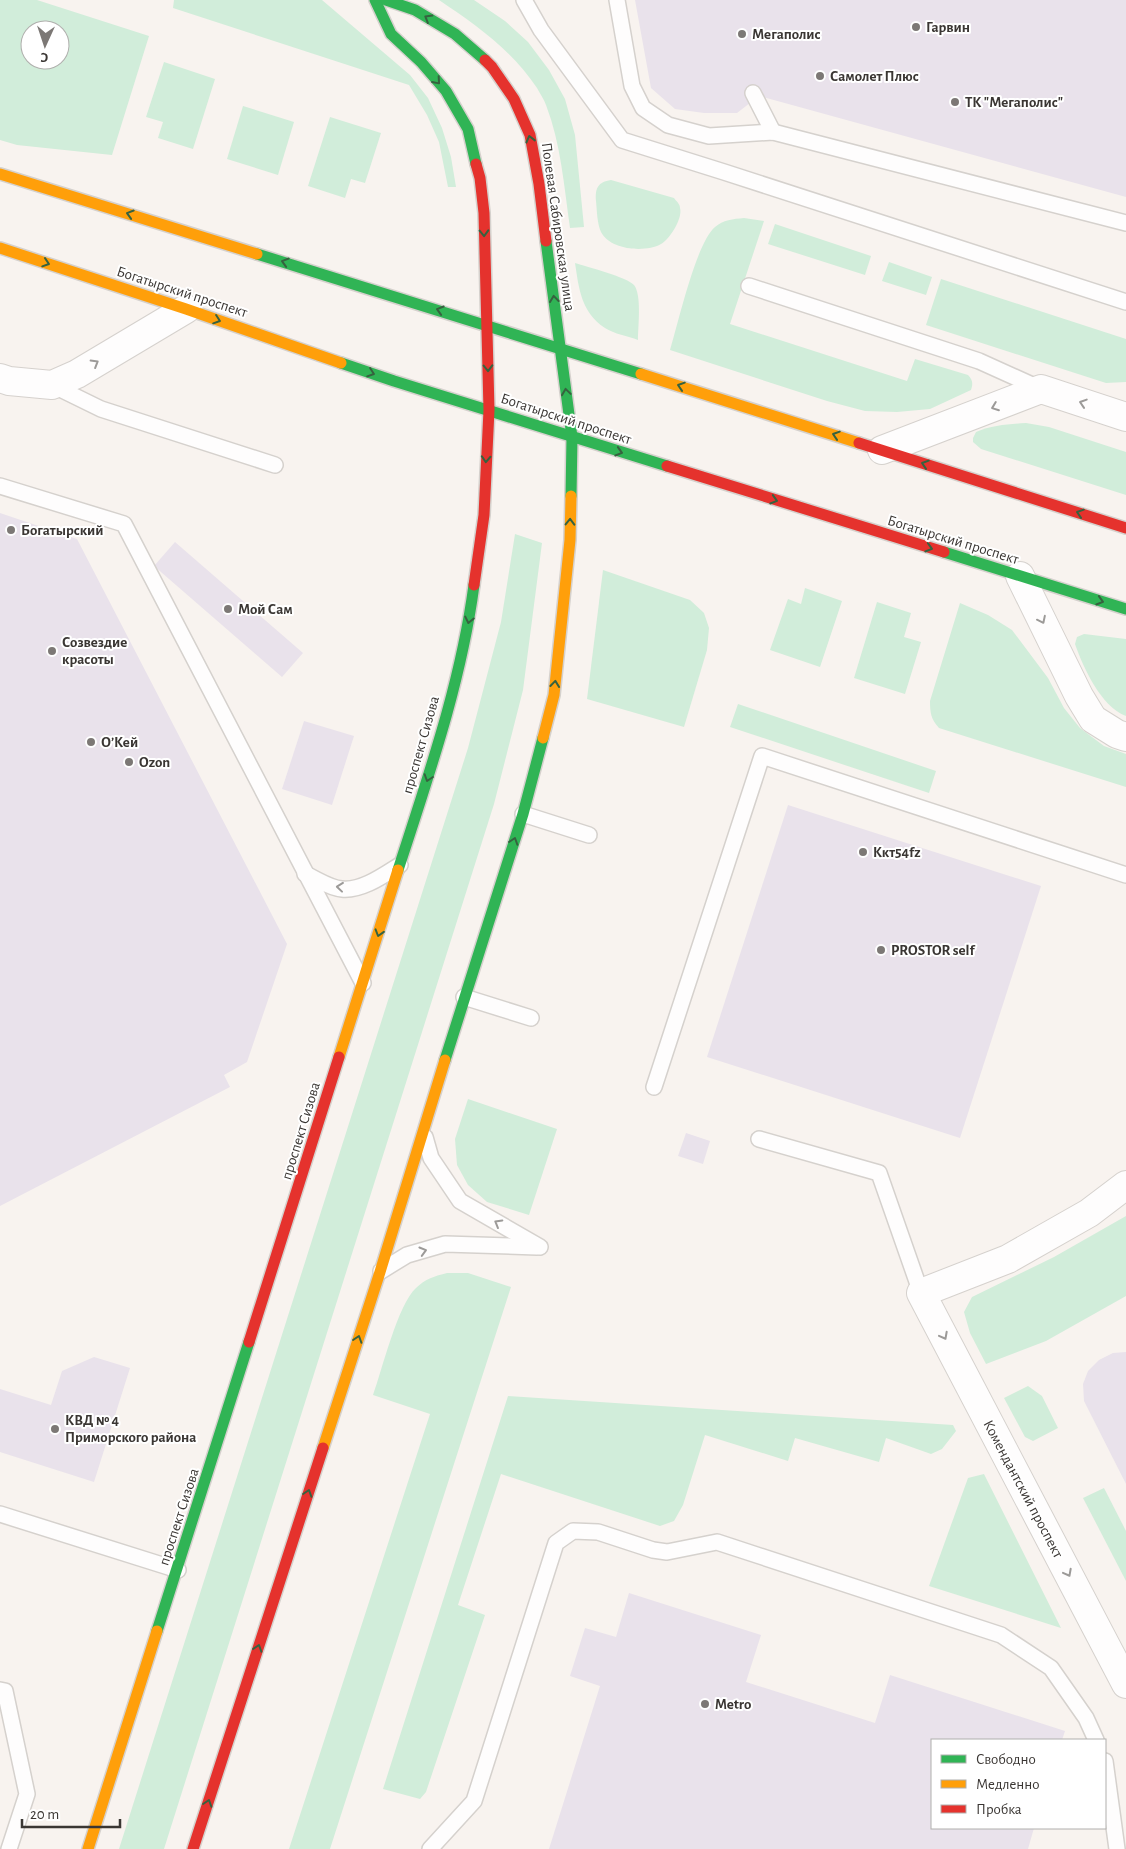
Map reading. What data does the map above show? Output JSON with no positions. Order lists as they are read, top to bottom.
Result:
{
  "streets": {
    "street": [
      "Полевая Сабировская улица",
      "Богатырский проспект",
      "проспект Сизова",
      "Комендантский проспект"
    ]
  },
  "crossings": [
    ["Полевая Сабировская улица", "Богатырский проспект"],
    ["Богатырский проспект", "проспект Сизова"]
  ],
  "one_way": ["Комендантский проспект"],
  "places": [
    "Гарвин",
    "Мегаполис",
    "Самолет Плюс",
    "ТК \"Мегаполис\"",
    "Богатырский",
    "Мой Сам",
    "Созвездие красоты",
    "О’Кей",
    "Ozon",
    "Kкт54fz",
    "PROSTOR self",
    "КВД № 4 Приморского района",
    "Metro"
  ],
  "legend": ["Свободно", "Медленно", "Пробка"],
  "scale_bar": "20 m",
  "north": "bottom"
}
